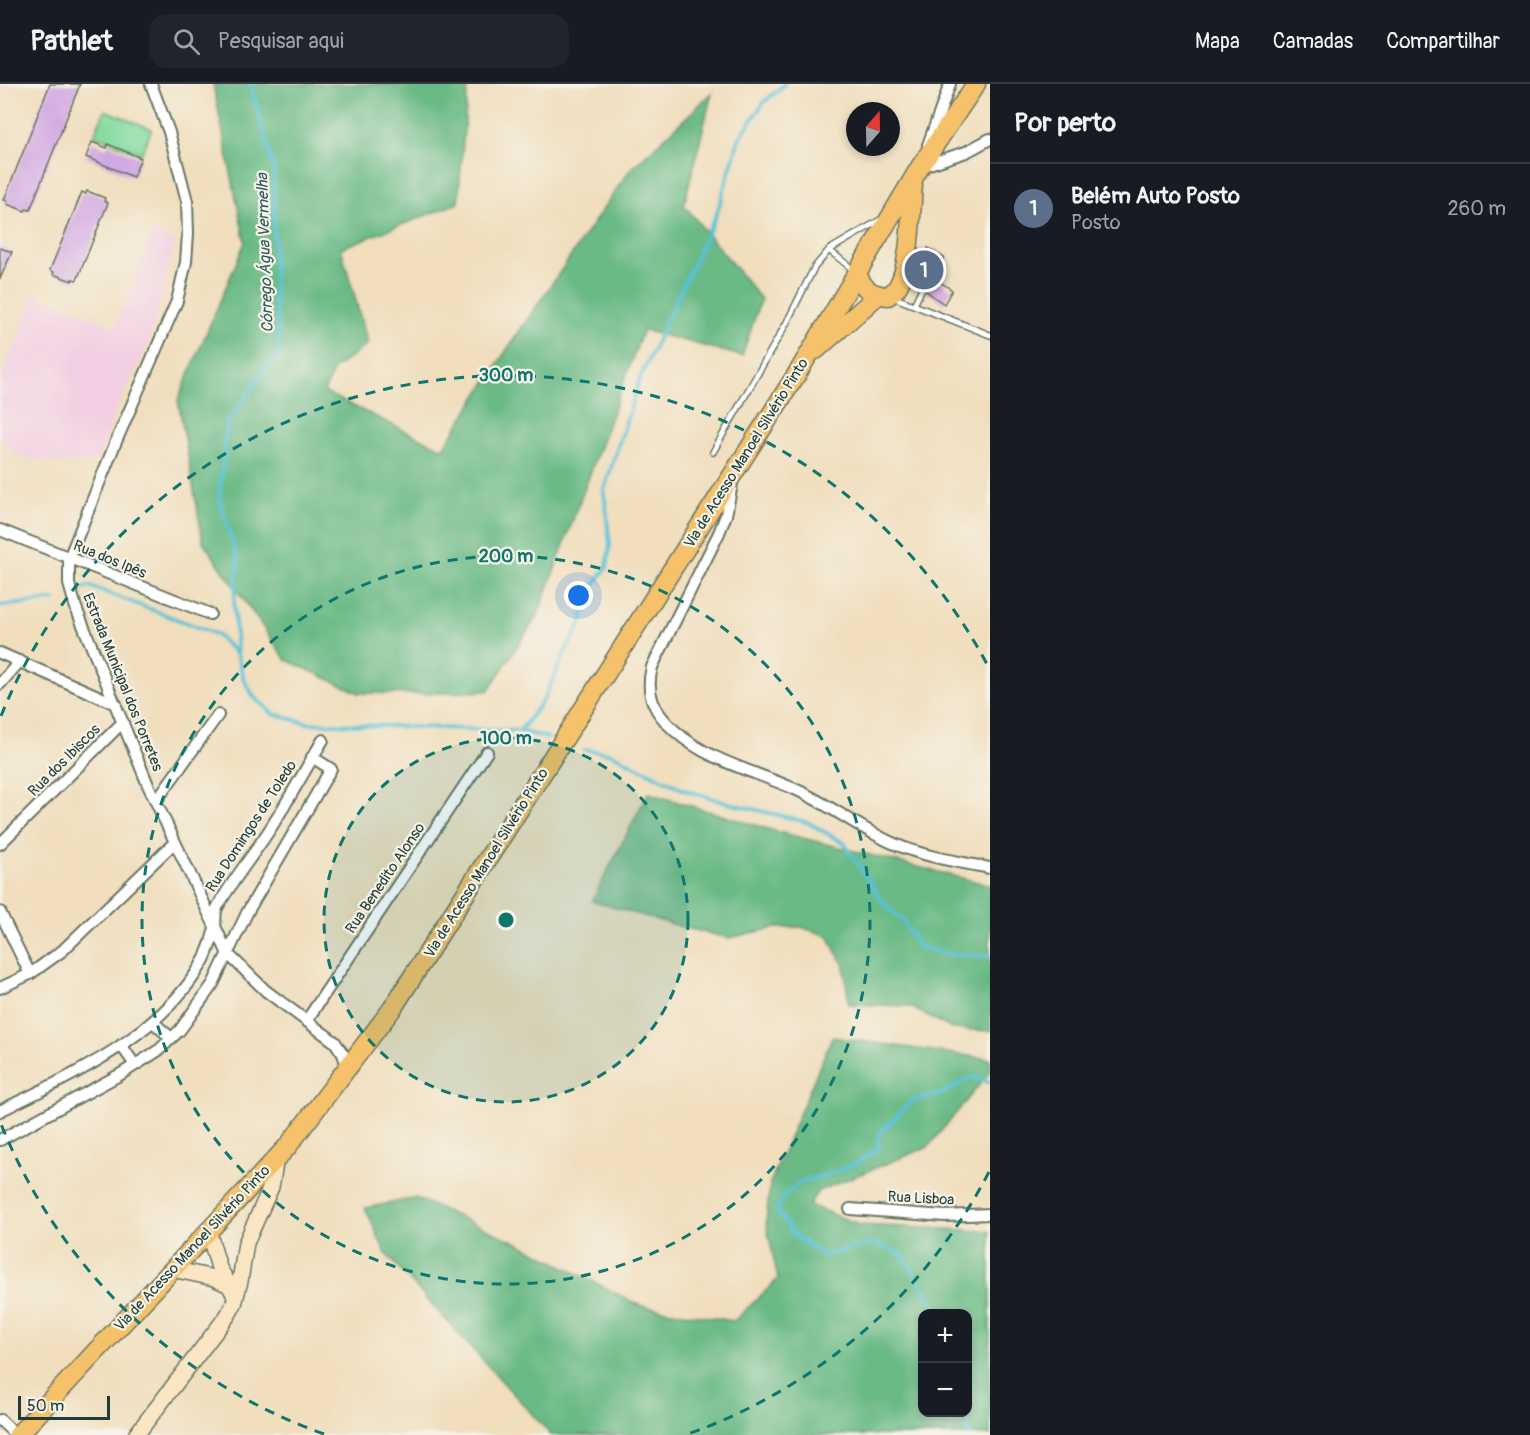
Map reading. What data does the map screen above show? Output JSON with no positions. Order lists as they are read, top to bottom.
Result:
{
  "streets": {
    "main road": ["Via de Acesso Manoel Silvério Pinto"],
    "street": [
      "Rua dos Ipês",
      "Estrada Municipal dos Porretes",
      "Rua dos Ibiscos",
      "Rua Domingos de Toledo",
      "Rua Benedito Alonso",
      "Rua Lisboa"
    ]
  },
  "crossings": [
    ["Via de Acesso Manoel Silvério Pinto", "Estrada Municipal dos Porretes"],
    ["Rua dos Ipês", "Estrada Municipal dos Porretes"],
    ["Estrada Municipal dos Porretes", "Rua dos Ibiscos"],
    ["Estrada Municipal dos Porretes", "Rua Domingos de Toledo"],
    ["Estrada Municipal dos Porretes", "Rua Benedito Alonso"]
  ],
  "water": ["Córrego Água Vermelha"],
  "scale_bar": "50 m",
  "north": "top",
  "page": {
    "header": "Pathlet",
    "search": "Pesquisar aqui",
    "nav": ["Mapa", "Camadas", "Compartilhar"],
    "heading": "Por perto",
    "list": [
      {
        "mark": "1",
        "name": "Belém Auto Posto",
        "note": "Posto",
        "value": "260 m"
      }
    ],
    "pins": "1",
    "map_buttons": ["+", "−"],
    "scale": "50 m"
  },
  "rings": ["300 m", "200 m", "100 m"]
}
